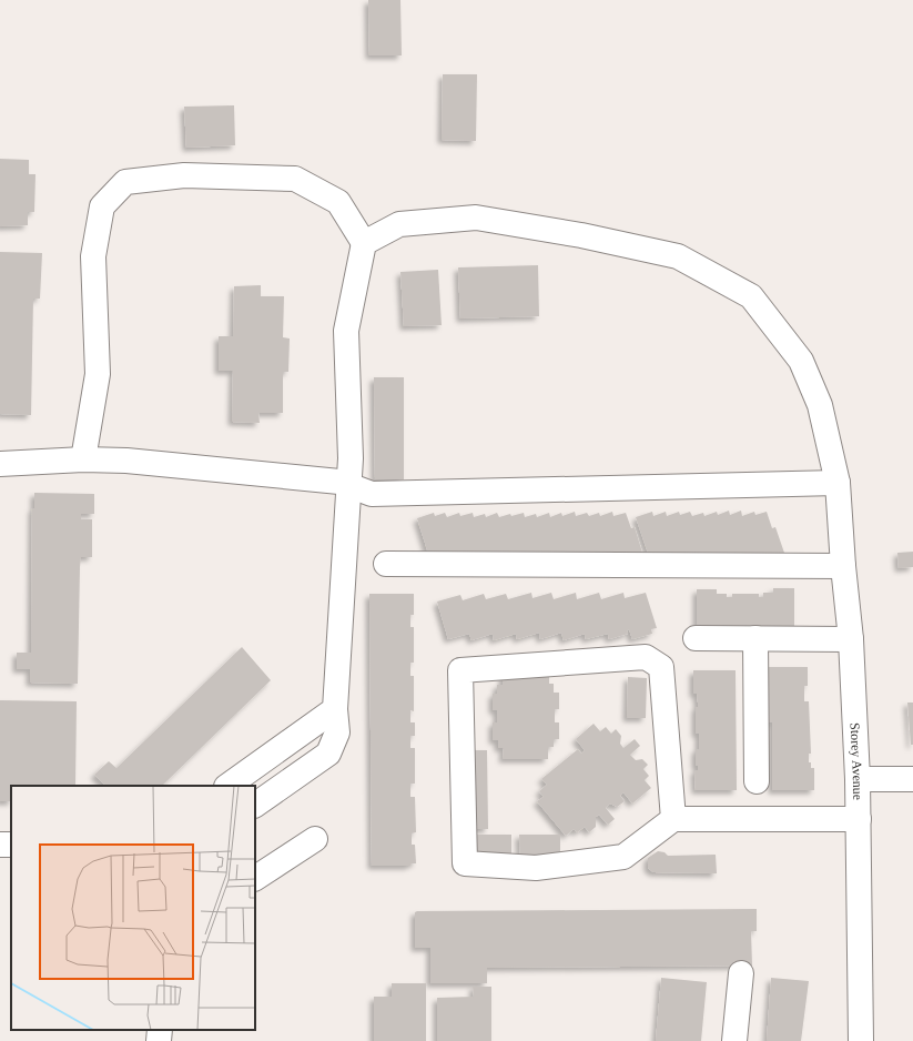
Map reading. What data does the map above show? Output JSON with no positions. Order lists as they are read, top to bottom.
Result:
{
  "streets": {
    "street": ["Storey Avenue"]
  }
}
